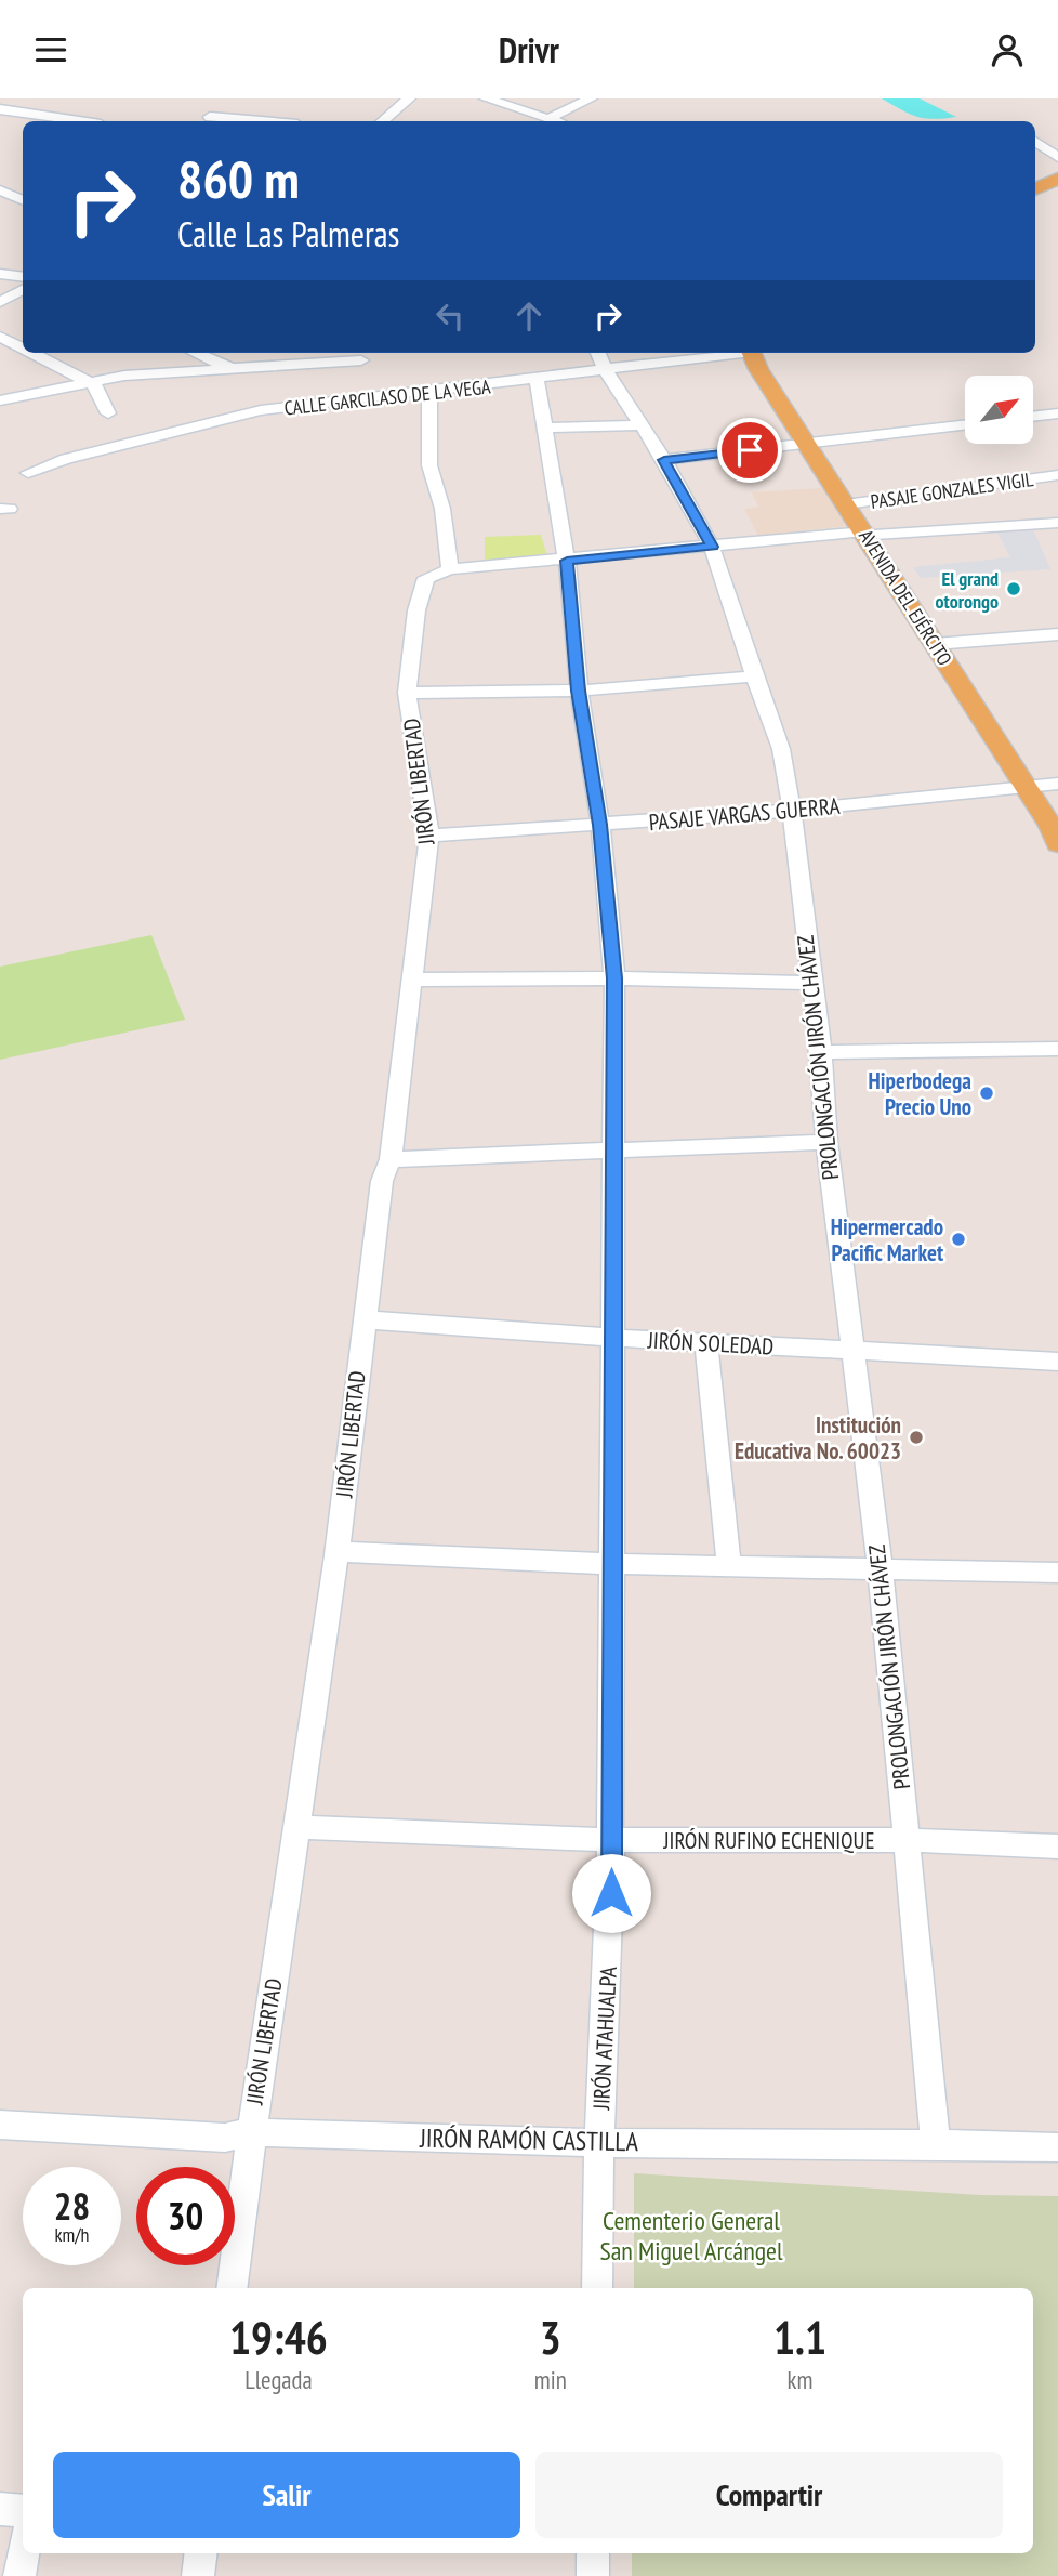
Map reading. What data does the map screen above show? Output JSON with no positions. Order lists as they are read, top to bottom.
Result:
{
  "streets": {
    "main road": ["AVENIDA DEL EJÉRCITO"],
    "street": [
      "CALLE GARCILASO DE LA VEGA",
      "PASAJE GONZALES VIGIL",
      "JIRÓN LIBERTAD",
      "PASAJE VARGAS GUERRA",
      "PROLONGACIÓN JIRÓN CHÁVEZ",
      "JIRÓN SOLEDAD",
      "JIRÓN RUFINO ECHENIQUE",
      "JIRÓN ATAHUALPA",
      "JIRÓN RAMÓN CASTILLA"
    ]
  },
  "crossings": [
    ["CALLE GARCILASO DE LA VEGA", "PROLONGACIÓN JIRÓN CHÁVEZ"],
    ["CALLE GARCILASO DE LA VEGA", "JIRÓN ATAHUALPA"],
    ["PASAJE GONZALES VIGIL", "AVENIDA DEL EJÉRCITO"],
    ["AVENIDA DEL EJÉRCITO", "PASAJE VARGAS GUERRA"],
    ["JIRÓN LIBERTAD", "PASAJE VARGAS GUERRA"],
    ["JIRÓN LIBERTAD", "JIRÓN SOLEDAD"],
    ["JIRÓN LIBERTAD", "JIRÓN RUFINO ECHENIQUE"],
    ["JIRÓN LIBERTAD", "JIRÓN RAMÓN CASTILLA"],
    ["PASAJE VARGAS GUERRA", "PROLONGACIÓN JIRÓN CHÁVEZ"],
    ["PASAJE VARGAS GUERRA", "JIRÓN ATAHUALPA"],
    ["PROLONGACIÓN JIRÓN CHÁVEZ", "JIRÓN SOLEDAD"],
    ["PROLONGACIÓN JIRÓN CHÁVEZ", "JIRÓN RUFINO ECHENIQUE"],
    ["PROLONGACIÓN JIRÓN CHÁVEZ", "JIRÓN RAMÓN CASTILLA"],
    ["JIRÓN SOLEDAD", "JIRÓN ATAHUALPA"],
    ["JIRÓN RUFINO ECHENIQUE", "JIRÓN ATAHUALPA"],
    ["JIRÓN ATAHUALPA", "JIRÓN RAMÓN CASTILLA"]
  ],
  "parks": ["Cementerio General San Miguel Arcángel"],
  "places": [
    "El grand otorongo",
    "Hiperbodega Precio Uno",
    "Hipermercado Pacific Market",
    "Institución Educativa No. 60023"
  ],
  "north": "top right",
  "page": {
    "header": "Drivr",
    "turn": ["860 m", "Calle Las Palmeras"],
    "speed": "28 km/h",
    "limit": "30",
    "eta": [
      "19:46",
      "Llegada",
      "3",
      "min",
      "1.1",
      "km"
    ],
    "buttons": ["Salir", "Compartir"]
  }
}
